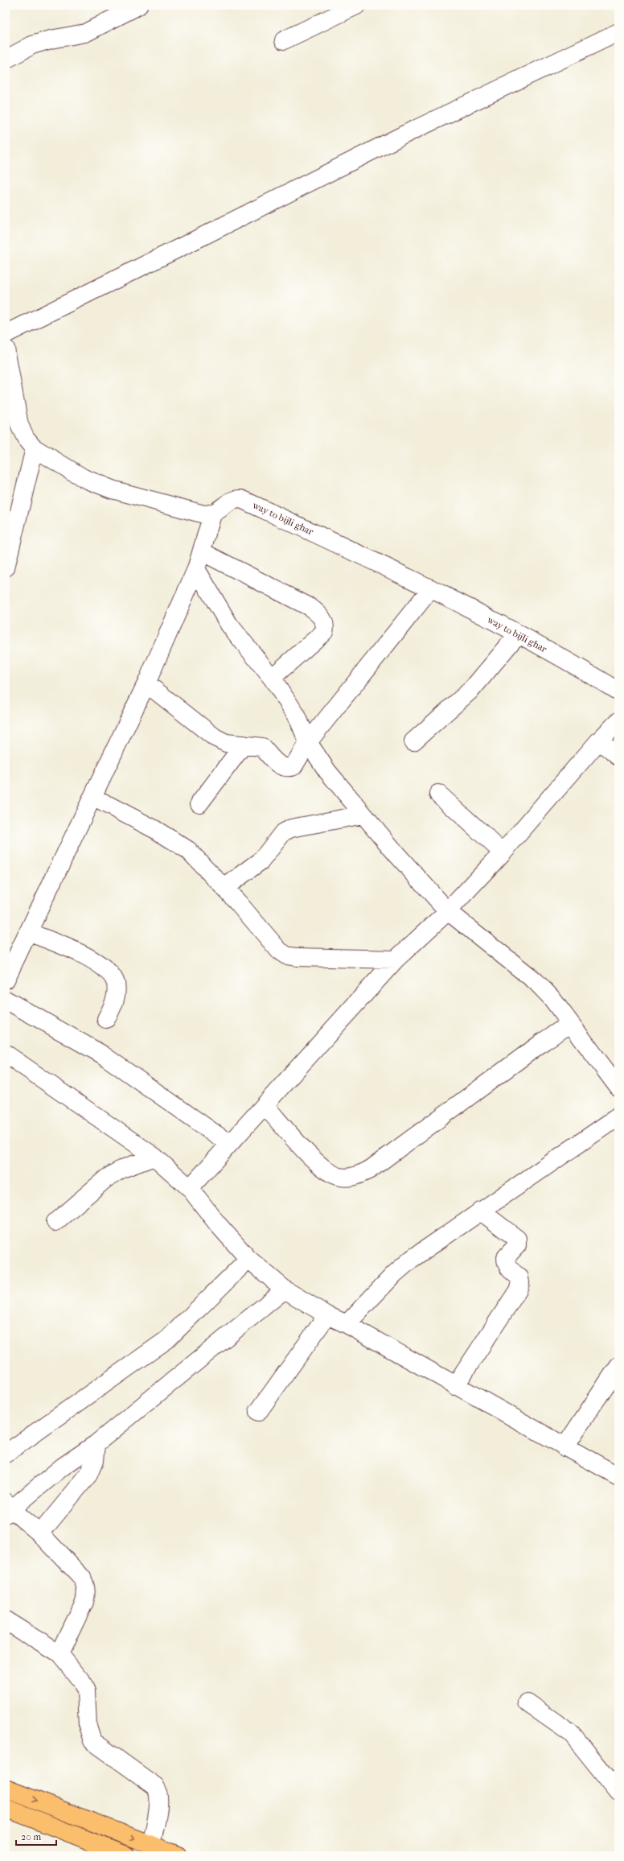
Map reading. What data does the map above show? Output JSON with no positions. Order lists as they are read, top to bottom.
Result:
{
  "streets": {
    "street": ["way to bijli ghar"]
  },
  "scale_bar": "20 m"
}
